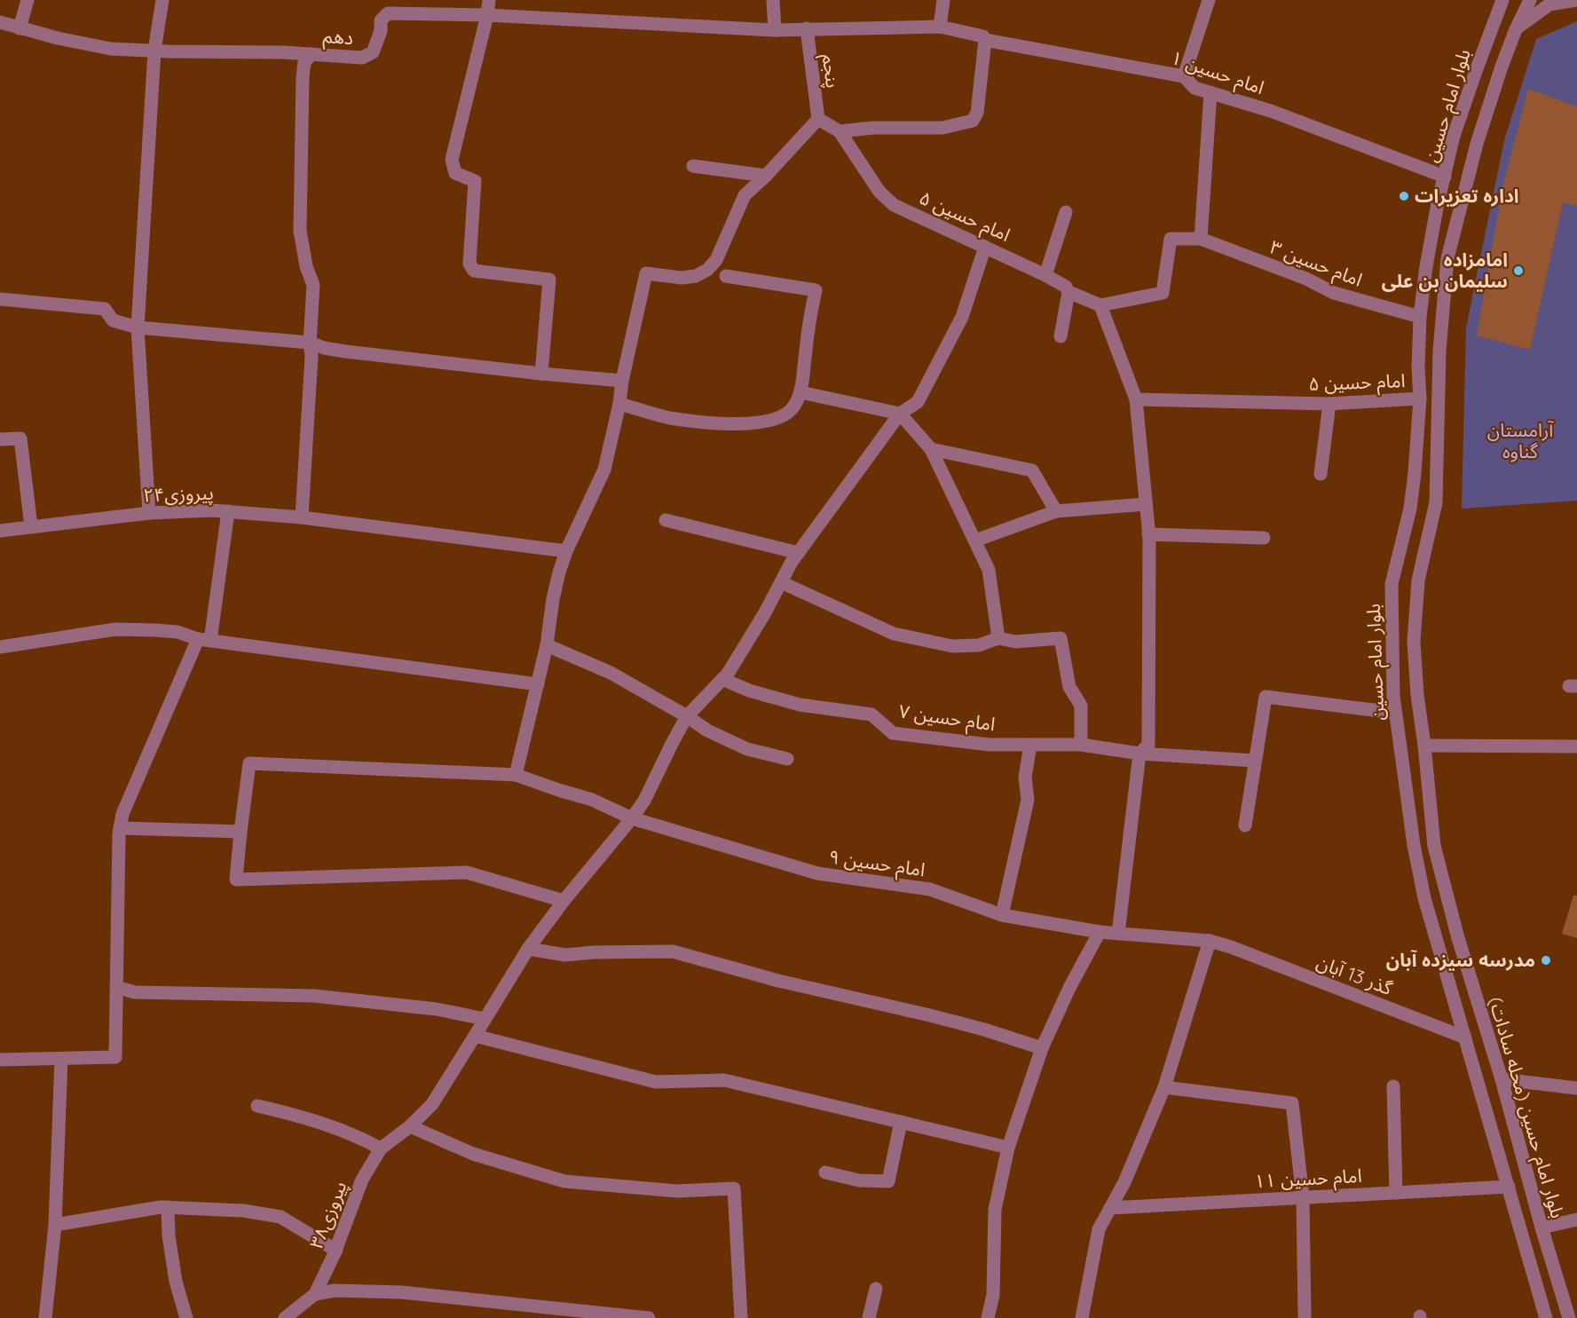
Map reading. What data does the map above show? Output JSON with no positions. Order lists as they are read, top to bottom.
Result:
{
  "streets": {
    "street": [
      "دهم",
      "پنجم",
      "امام حسین ۱",
      "بلوار امام حسین",
      "امام حسین ۵",
      "امام حسین ۳",
      "پیروزی۲۴",
      "امام حسین ۷",
      "امام حسین ۹",
      "گذر 13 آبان",
      "بلوار امام حسین (محله سادات)",
      "امام حسین ۱۱",
      "پیروزی۳۸"
    ]
  },
  "crossings": [
    ["دهم", "پنجم"],
    ["دهم", "امام حسین ۱"],
    ["پنجم", "امام حسین ۱"],
    ["امام حسین ۱", "بلوار امام حسین"],
    ["بلوار امام حسین", "امام حسین ۵"],
    ["بلوار امام حسین", "امام حسین ۳"],
    ["بلوار امام حسین", "گذر 13 آبان"],
    ["بلوار امام حسین", "امام حسین ۱۱"],
    ["امام حسین ۵", "پیروزی۳۸"],
    ["امام حسین ۷", "پیروزی۳۸"],
    ["امام حسین ۹", "گذر 13 آبان"],
    ["امام حسین ۹", "پیروزی۳۸"]
  ],
  "parks": ["آرامستان گناوه"],
  "places": ["اداره تعزیرات", "امامزاده سلیمان بن علی", "مدرسه سیزده آبان"]
}
